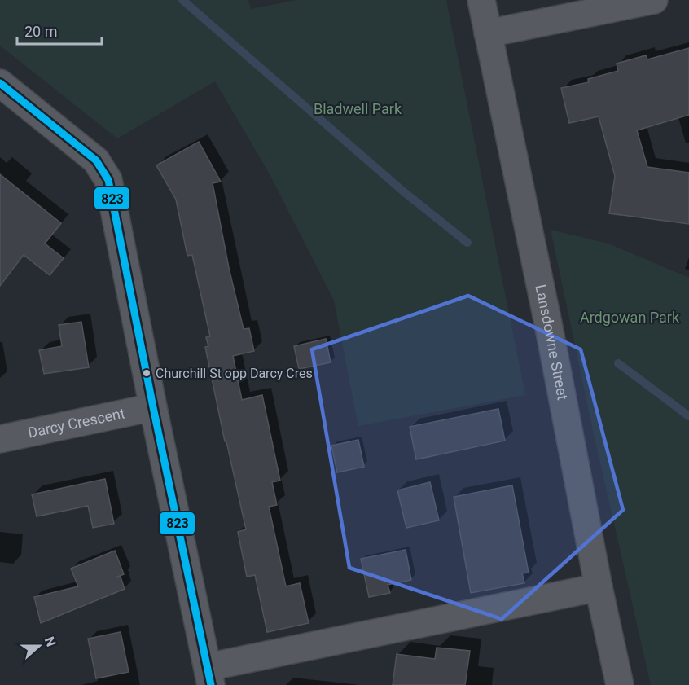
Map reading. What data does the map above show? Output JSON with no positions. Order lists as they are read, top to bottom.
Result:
{
  "streets": {
    "street": ["Lansdowne Street", "Darcy Crescent"]
  },
  "parks": ["Bladwell Park", "Ardgowan Park"],
  "places": ["Churchill St opp Darcy Cres"],
  "lines": ["transit line 823"],
  "scale_bar": "20 m",
  "north": "right"
}
